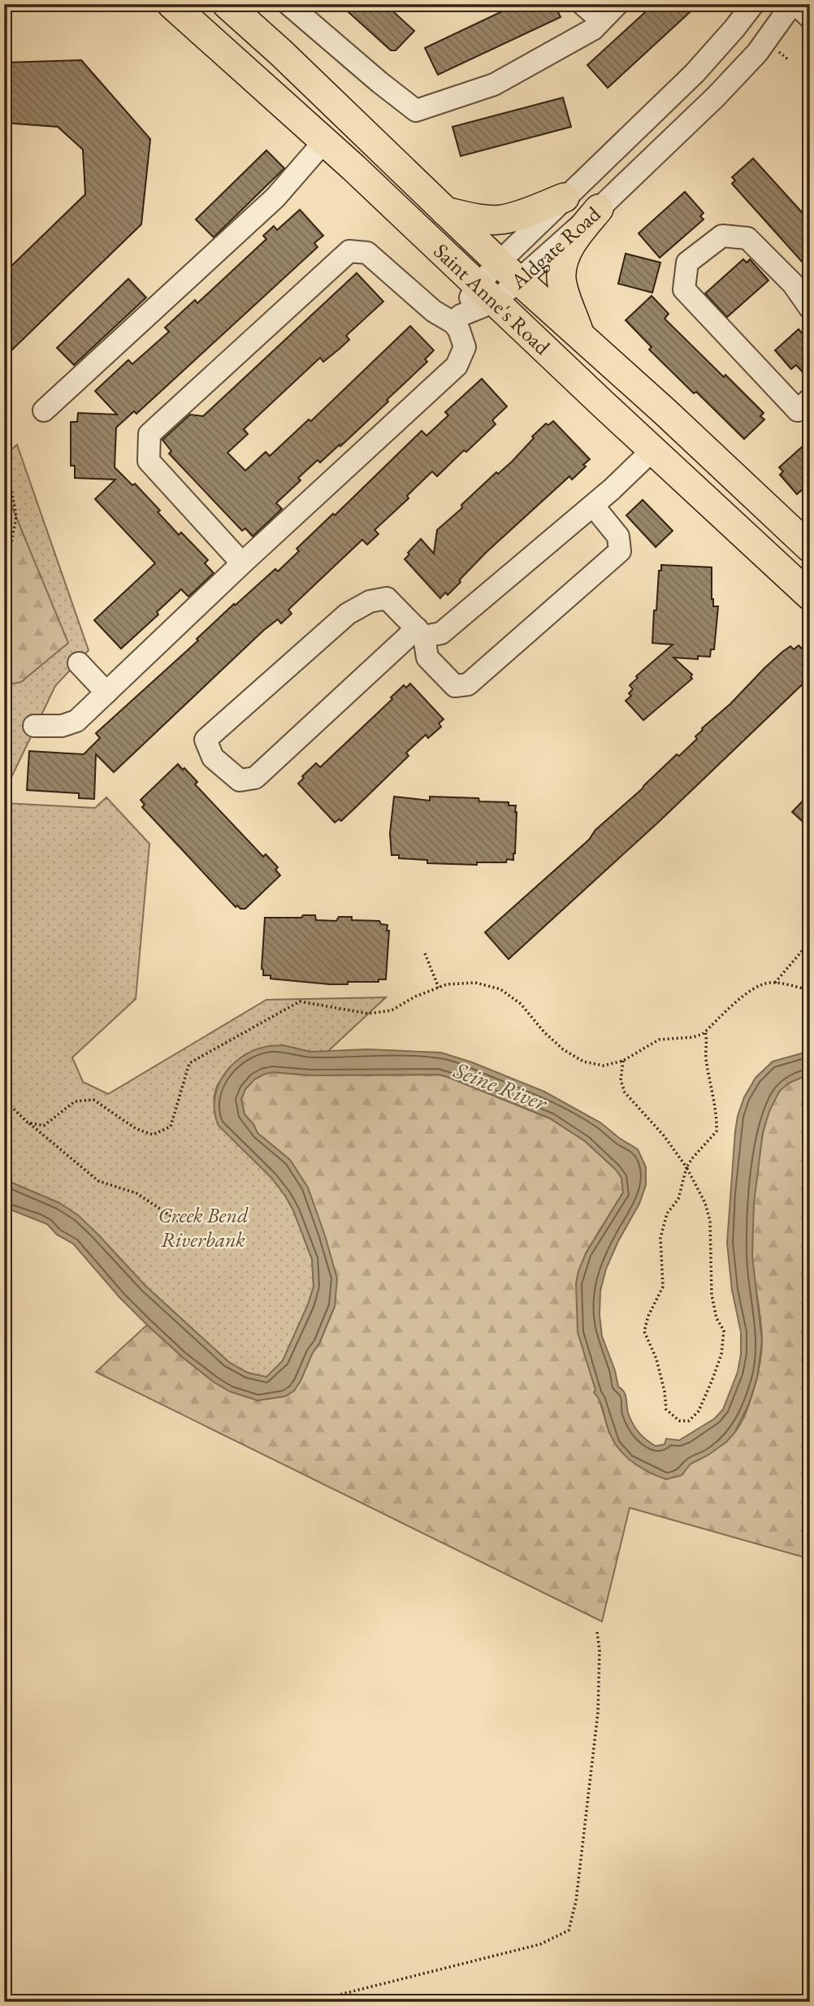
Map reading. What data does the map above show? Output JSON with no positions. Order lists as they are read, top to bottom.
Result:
{
  "streets": {
    "main road": ["Saint Anne's Road"],
    "street": ["Aldgate Road"]
  },
  "crossings": [
    ["Aldgate Road", "Saint Anne's Road"]
  ],
  "water": ["Seine River"],
  "parks": ["Creek Bend Riverbank"]
}
